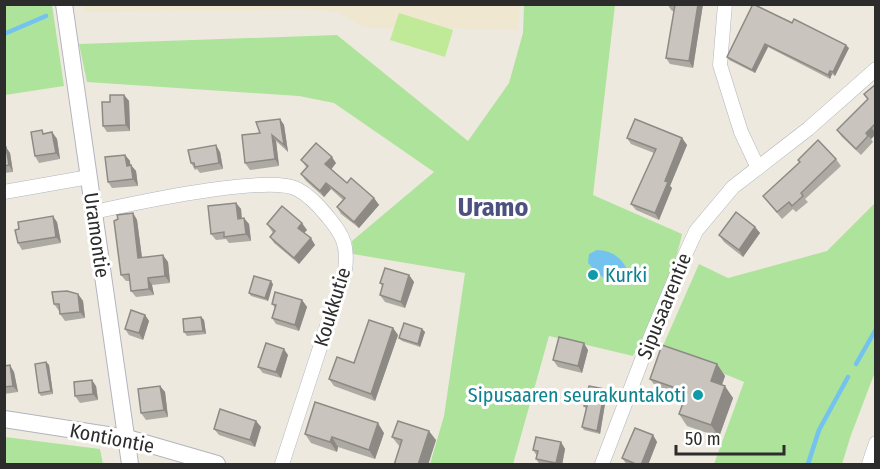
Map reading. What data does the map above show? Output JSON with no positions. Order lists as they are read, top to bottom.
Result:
{
  "streets": {
    "street": [
      "Uramontie",
      "Sipusaarentie",
      "Koukkutie",
      "Kontiontie"
    ]
  },
  "crossings": [
    ["Uramontie", "Koukkutie"],
    ["Uramontie", "Kontiontie"]
  ],
  "districts": ["Uramo"],
  "places": ["Kurki", "Sipusaaren seurakuntakoti"],
  "scale_bar": "50 m"
}
